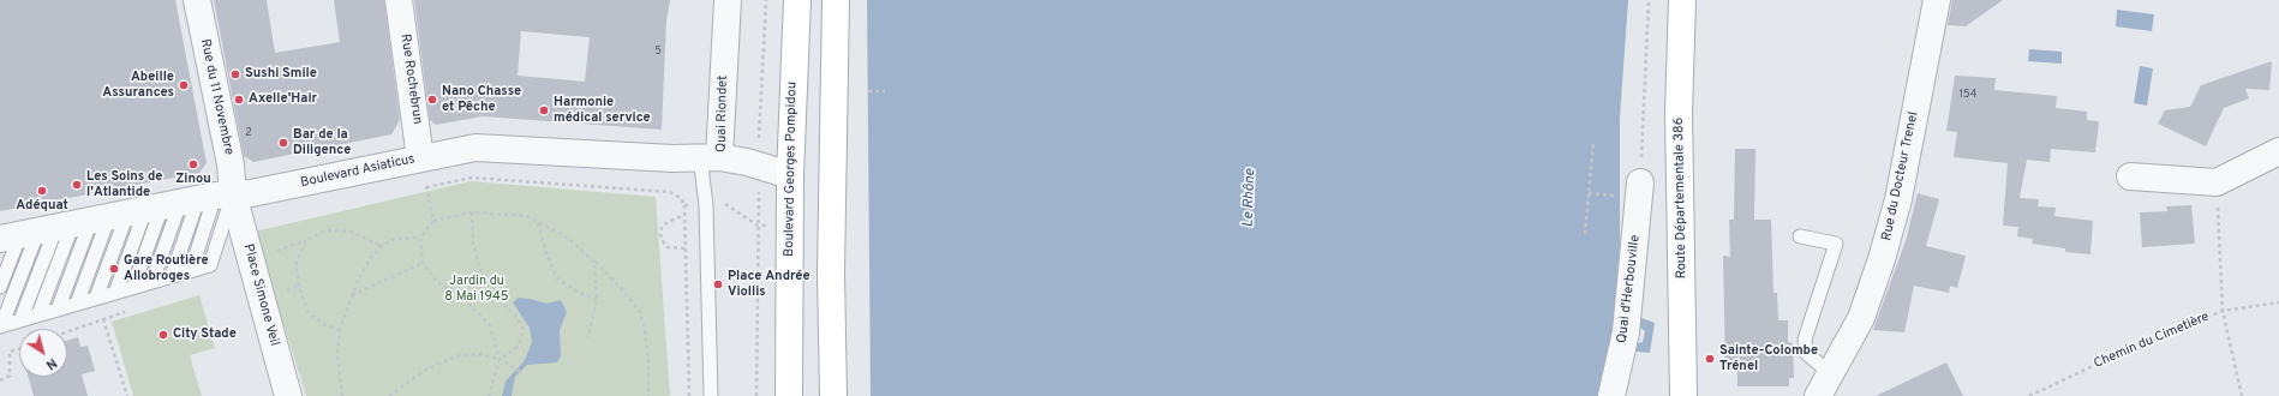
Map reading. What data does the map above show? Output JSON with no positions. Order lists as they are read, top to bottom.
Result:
{
  "streets": {
    "main road": ["Boulevard Georges Pompidou", "Route Départementale 386"],
    "street": [
      "Rue Rochebrun",
      "Rue du 11 Novembre",
      "Quai Riondet",
      "Boulevard Asiaticus",
      "Rue du Docteur Trenel",
      "Quai d'Herbouville",
      "Place Simone Veil"
    ],
    "path": ["Chemin du Cimetière"]
  },
  "crossings": [
    ["Rue Rochebrun", "Boulevard Asiaticus"],
    ["Rue du 11 Novembre", "Boulevard Asiaticus"],
    ["Rue du 11 Novembre", "Place Simone Veil"],
    ["Quai Riondet", "Boulevard Georges Pompidou"],
    ["Quai Riondet", "Boulevard Asiaticus"],
    ["Boulevard Asiaticus", "Place Simone Veil"]
  ],
  "water": ["Le Rhône"],
  "parks": ["Jardin du 8 Mai 1945"],
  "places": [
    "Sushi Smile",
    "Abeille Assurances",
    "Axelle'Hair",
    "Nano Chasse et Pêche",
    "Harmonie médical service",
    "Bar de la Diligence",
    "Zinou",
    "Les Soins de l'Atlantide",
    "Adéquat",
    "Gare Routière Allobroges",
    "Place Andrée Viollis",
    "City Stade",
    "Sainte-Colombe Trénel"
  ],
  "house_numbers": ["5", "154", "2"],
  "north": "bottom right"
}
